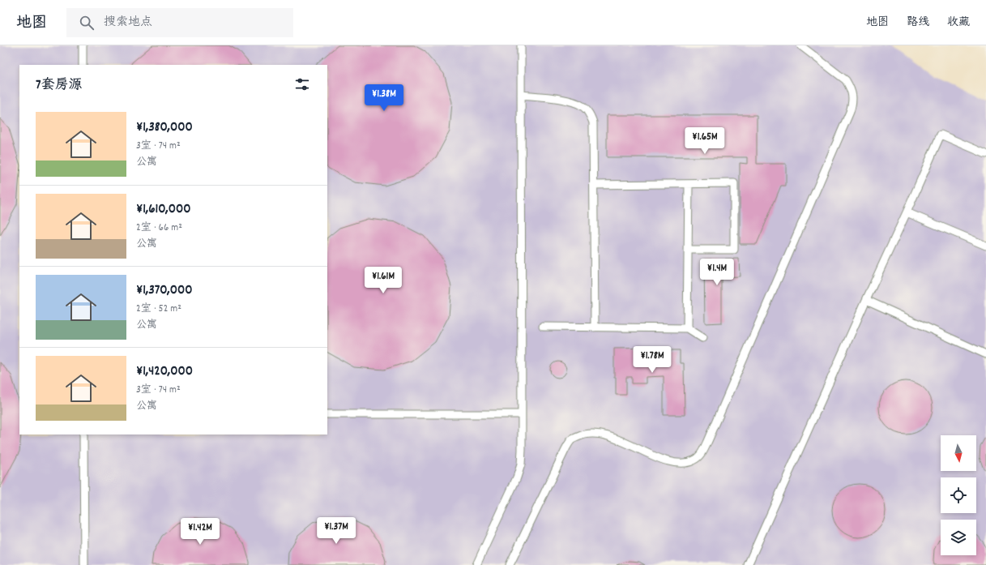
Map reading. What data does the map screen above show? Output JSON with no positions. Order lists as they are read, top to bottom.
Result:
{
  "north": "bottom",
  "page": {
    "header": "地图",
    "search": "搜索地点",
    "nav": ["地图", "路线", "收藏"],
    "heading": "7套房源",
    "price": [
      "¥1.38M",
      "¥1.65M",
      "¥1.4M",
      "¥1.61M",
      "¥1.78M",
      "¥1.37M",
      "¥1.42M"
    ],
    "list": [
      {
        "name": "¥1,380,000",
        "note": "3室 · 74 m² · 公寓"
      },
      {
        "name": "¥1,610,000",
        "note": "2室 · 66 m² · 公寓"
      },
      {
        "name": "¥1,370,000",
        "note": "2室 · 52 m² · 公寓"
      },
      {
        "name": "¥1,420,000",
        "note": "3室 · 74 m² · 公寓"
      }
    ]
  }
}
